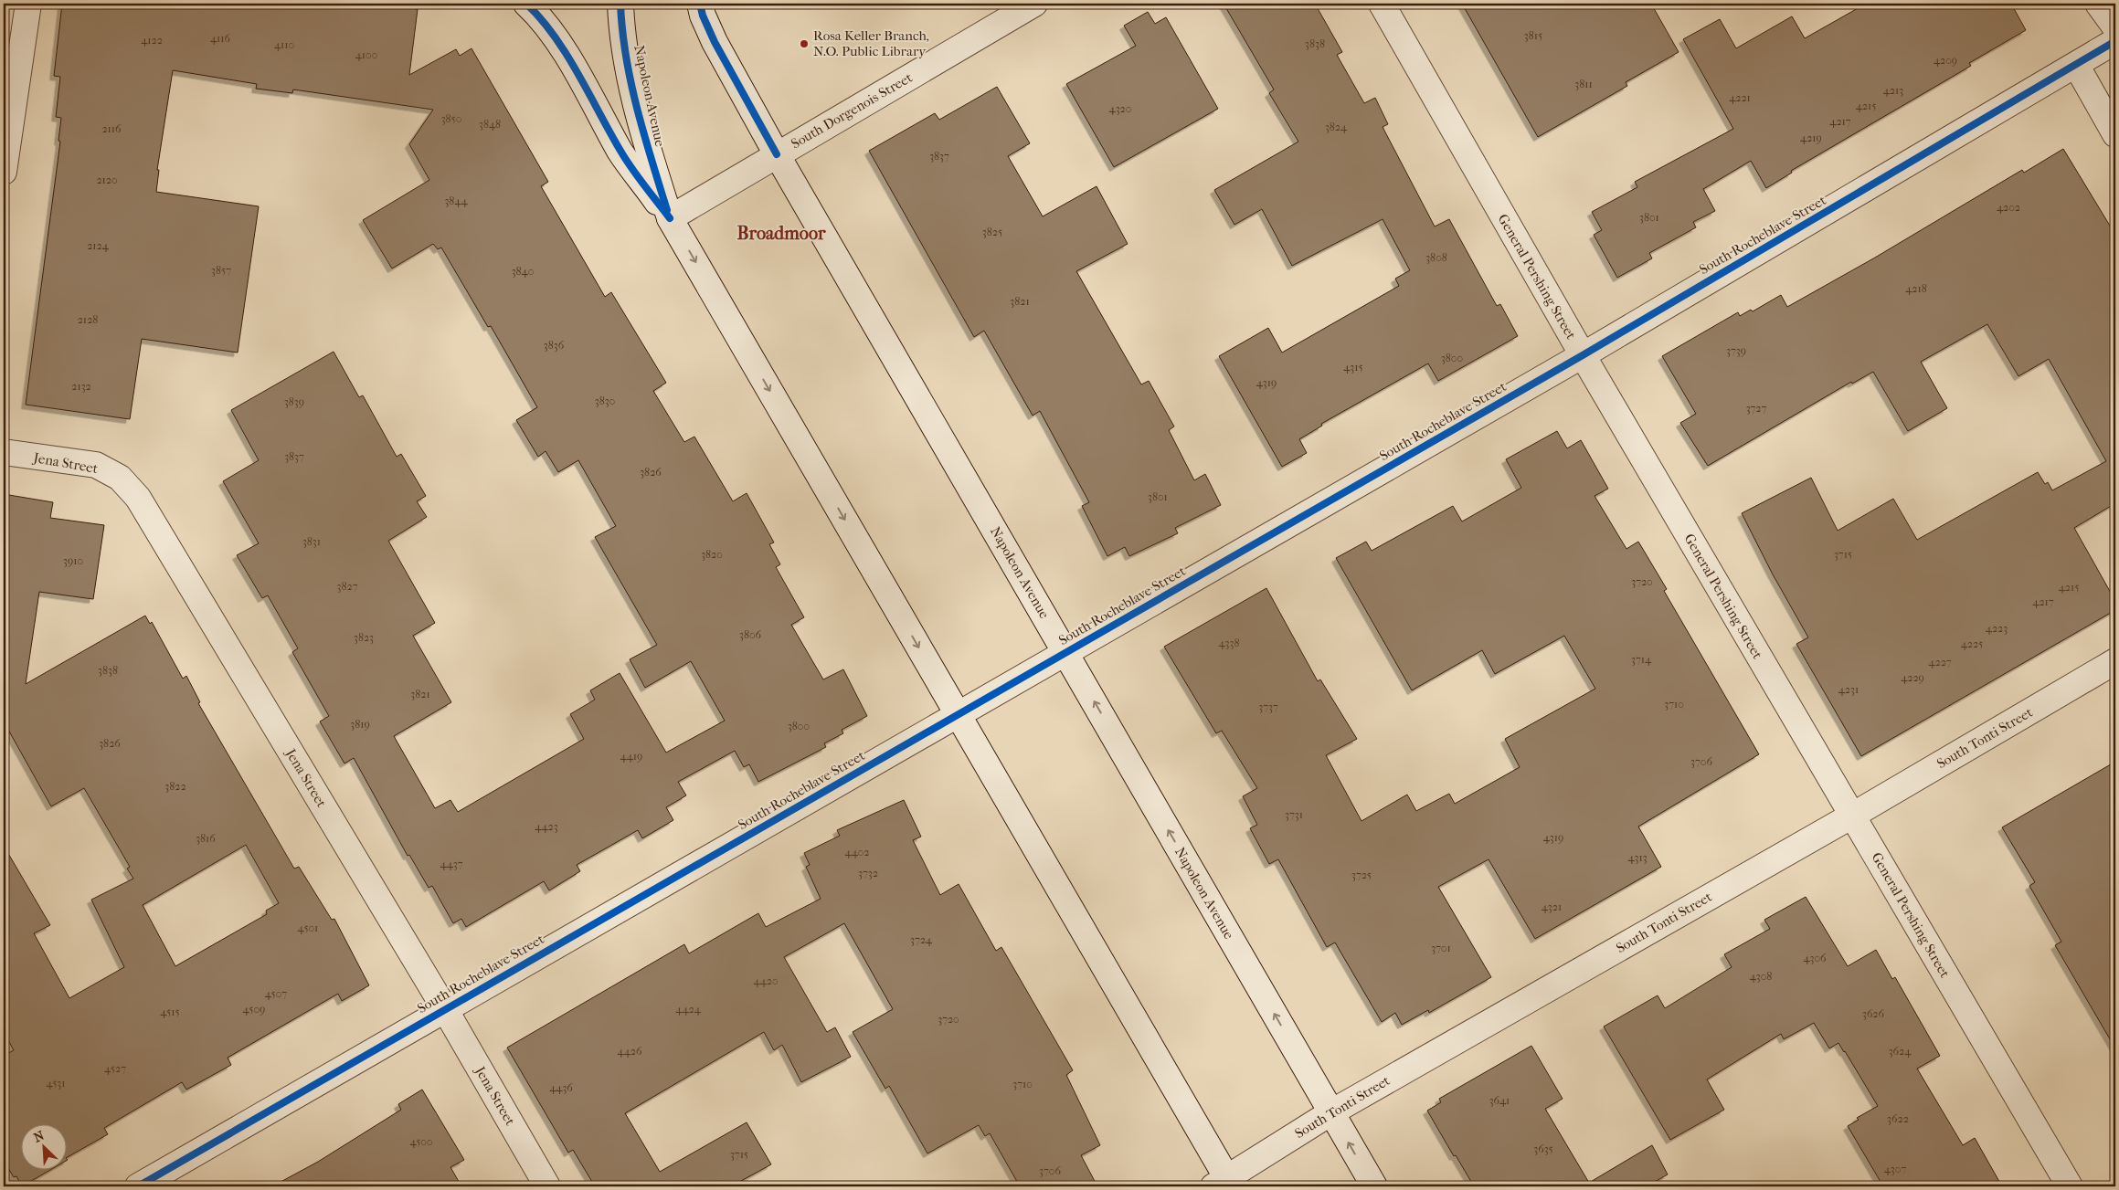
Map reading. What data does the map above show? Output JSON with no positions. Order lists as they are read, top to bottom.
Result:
{
  "streets": {
    "street": [
      "Napoleon Avenue",
      "South Dorgenois Street",
      "South Rocheblave Street",
      "General Pershing Street",
      "Jena Street",
      "South Tonti Street"
    ]
  },
  "crossings": [
    ["Napoleon Avenue", "South Dorgenois Street"],
    ["Napoleon Avenue", "South Rocheblave Street"],
    ["Napoleon Avenue", "South Tonti Street"],
    ["South Rocheblave Street", "General Pershing Street"],
    ["South Rocheblave Street", "Jena Street"],
    ["General Pershing Street", "South Tonti Street"]
  ],
  "districts": ["Broadmoor"],
  "places": ["Rosa Keller Branch, N.O. Public Library"],
  "house_numbers": [
    "3815",
    "4116",
    "4122",
    "3838",
    "4110",
    "4100",
    "4209",
    "3811",
    "4213",
    "4221",
    "4215",
    "4320",
    "3850",
    "4217",
    "3848",
    "3824",
    "2116",
    "4219",
    "3837",
    "2120",
    "3844",
    "4202",
    "3801",
    "3825",
    "2124",
    "3808",
    "3857",
    "3840",
    "4218",
    "3821",
    "2128",
    "3836",
    "3739",
    "3800",
    "4315",
    "4319",
    "2132",
    "3830",
    "3839",
    "3727",
    "3837",
    "3826",
    "3801",
    "3831",
    "3820",
    "3715",
    "3910",
    "3720",
    "3827",
    "4215",
    "4217",
    "4223",
    "3806",
    "3823",
    "4338",
    "4225",
    "3714",
    "4227",
    "3838",
    "4229",
    "4231",
    "3821",
    "3710",
    "3737",
    "3819",
    "3800",
    "3826",
    "4419",
    "3706",
    "3822",
    "3731",
    "4423",
    "4319",
    "3816",
    "4402",
    "4313",
    "4437",
    "3732",
    "3725",
    "4321",
    "4501",
    "3724",
    "3701",
    "4306",
    "4308",
    "4420",
    "4507",
    "4509",
    "4424",
    "4515",
    "3626",
    "3720",
    "4426",
    "3624",
    "4527",
    "4531",
    "3710",
    "4436",
    "3641",
    "3622",
    "4500",
    "3635",
    "3715",
    "4307",
    "3706"
  ],
  "north": "top left"
}
